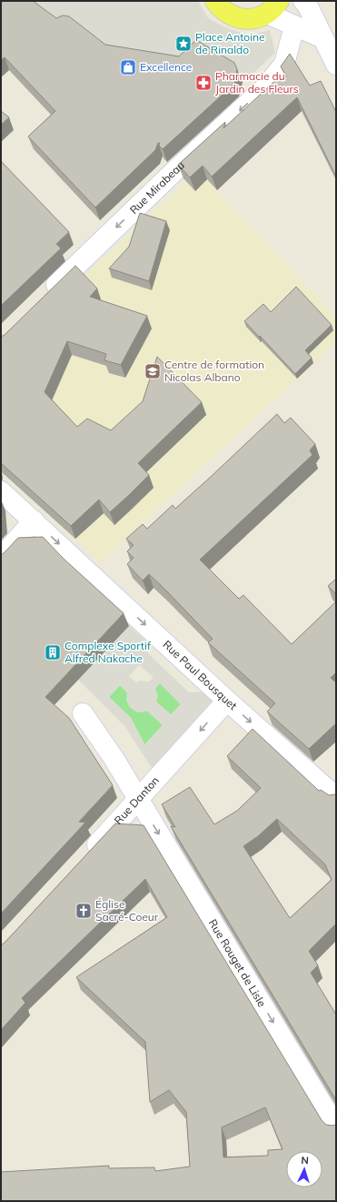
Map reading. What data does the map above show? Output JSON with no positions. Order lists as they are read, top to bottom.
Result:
{
  "streets": {
    "street": [
      "Rue Mirabeau",
      "Rue Paul Bousquet",
      "Rue Danton",
      "Rue Rouget de Lisle"
    ]
  },
  "crossings": [
    ["Rue Paul Bousquet", "Rue Danton"],
    ["Rue Danton", "Rue Rouget de Lisle"]
  ],
  "one_way": [
    "Rue Mirabeau",
    "Rue Paul Bousquet",
    "Rue Danton",
    "Rue Rouget de Lisle"
  ],
  "places": {
    "place": ["Place Antoine de Rinaldo"],
    "shop": ["Excellence"],
    "pharmacy": ["Pharmacie du Jardin des Fleurs"],
    "school or university": ["Centre de formation Nicolas Albano"],
    "building": ["Complexe Sportif Alfred Nakache"],
    "church": ["Église Sacré-Coeur"]
  },
  "north": "top"
}
